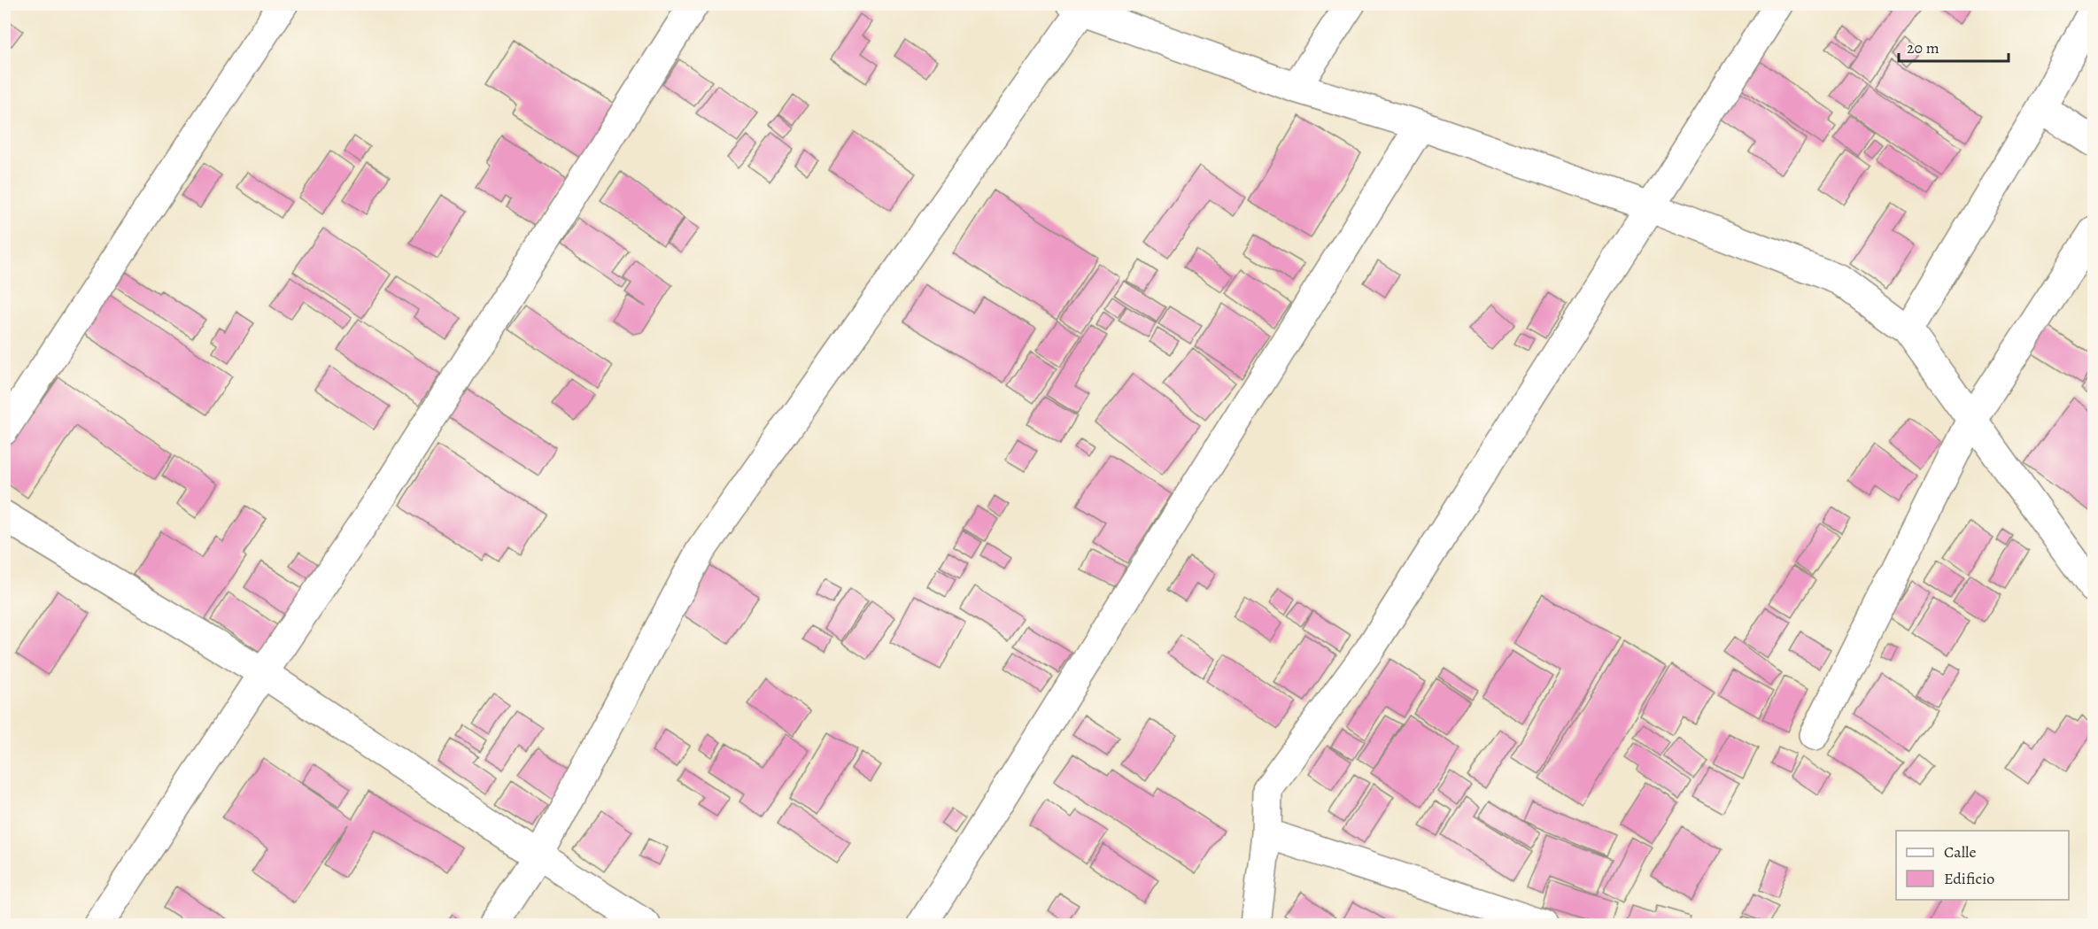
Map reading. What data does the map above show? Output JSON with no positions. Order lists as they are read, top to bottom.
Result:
{
  "legend": ["Calle", "Edificio"],
  "scale_bar": "20 m"
}
